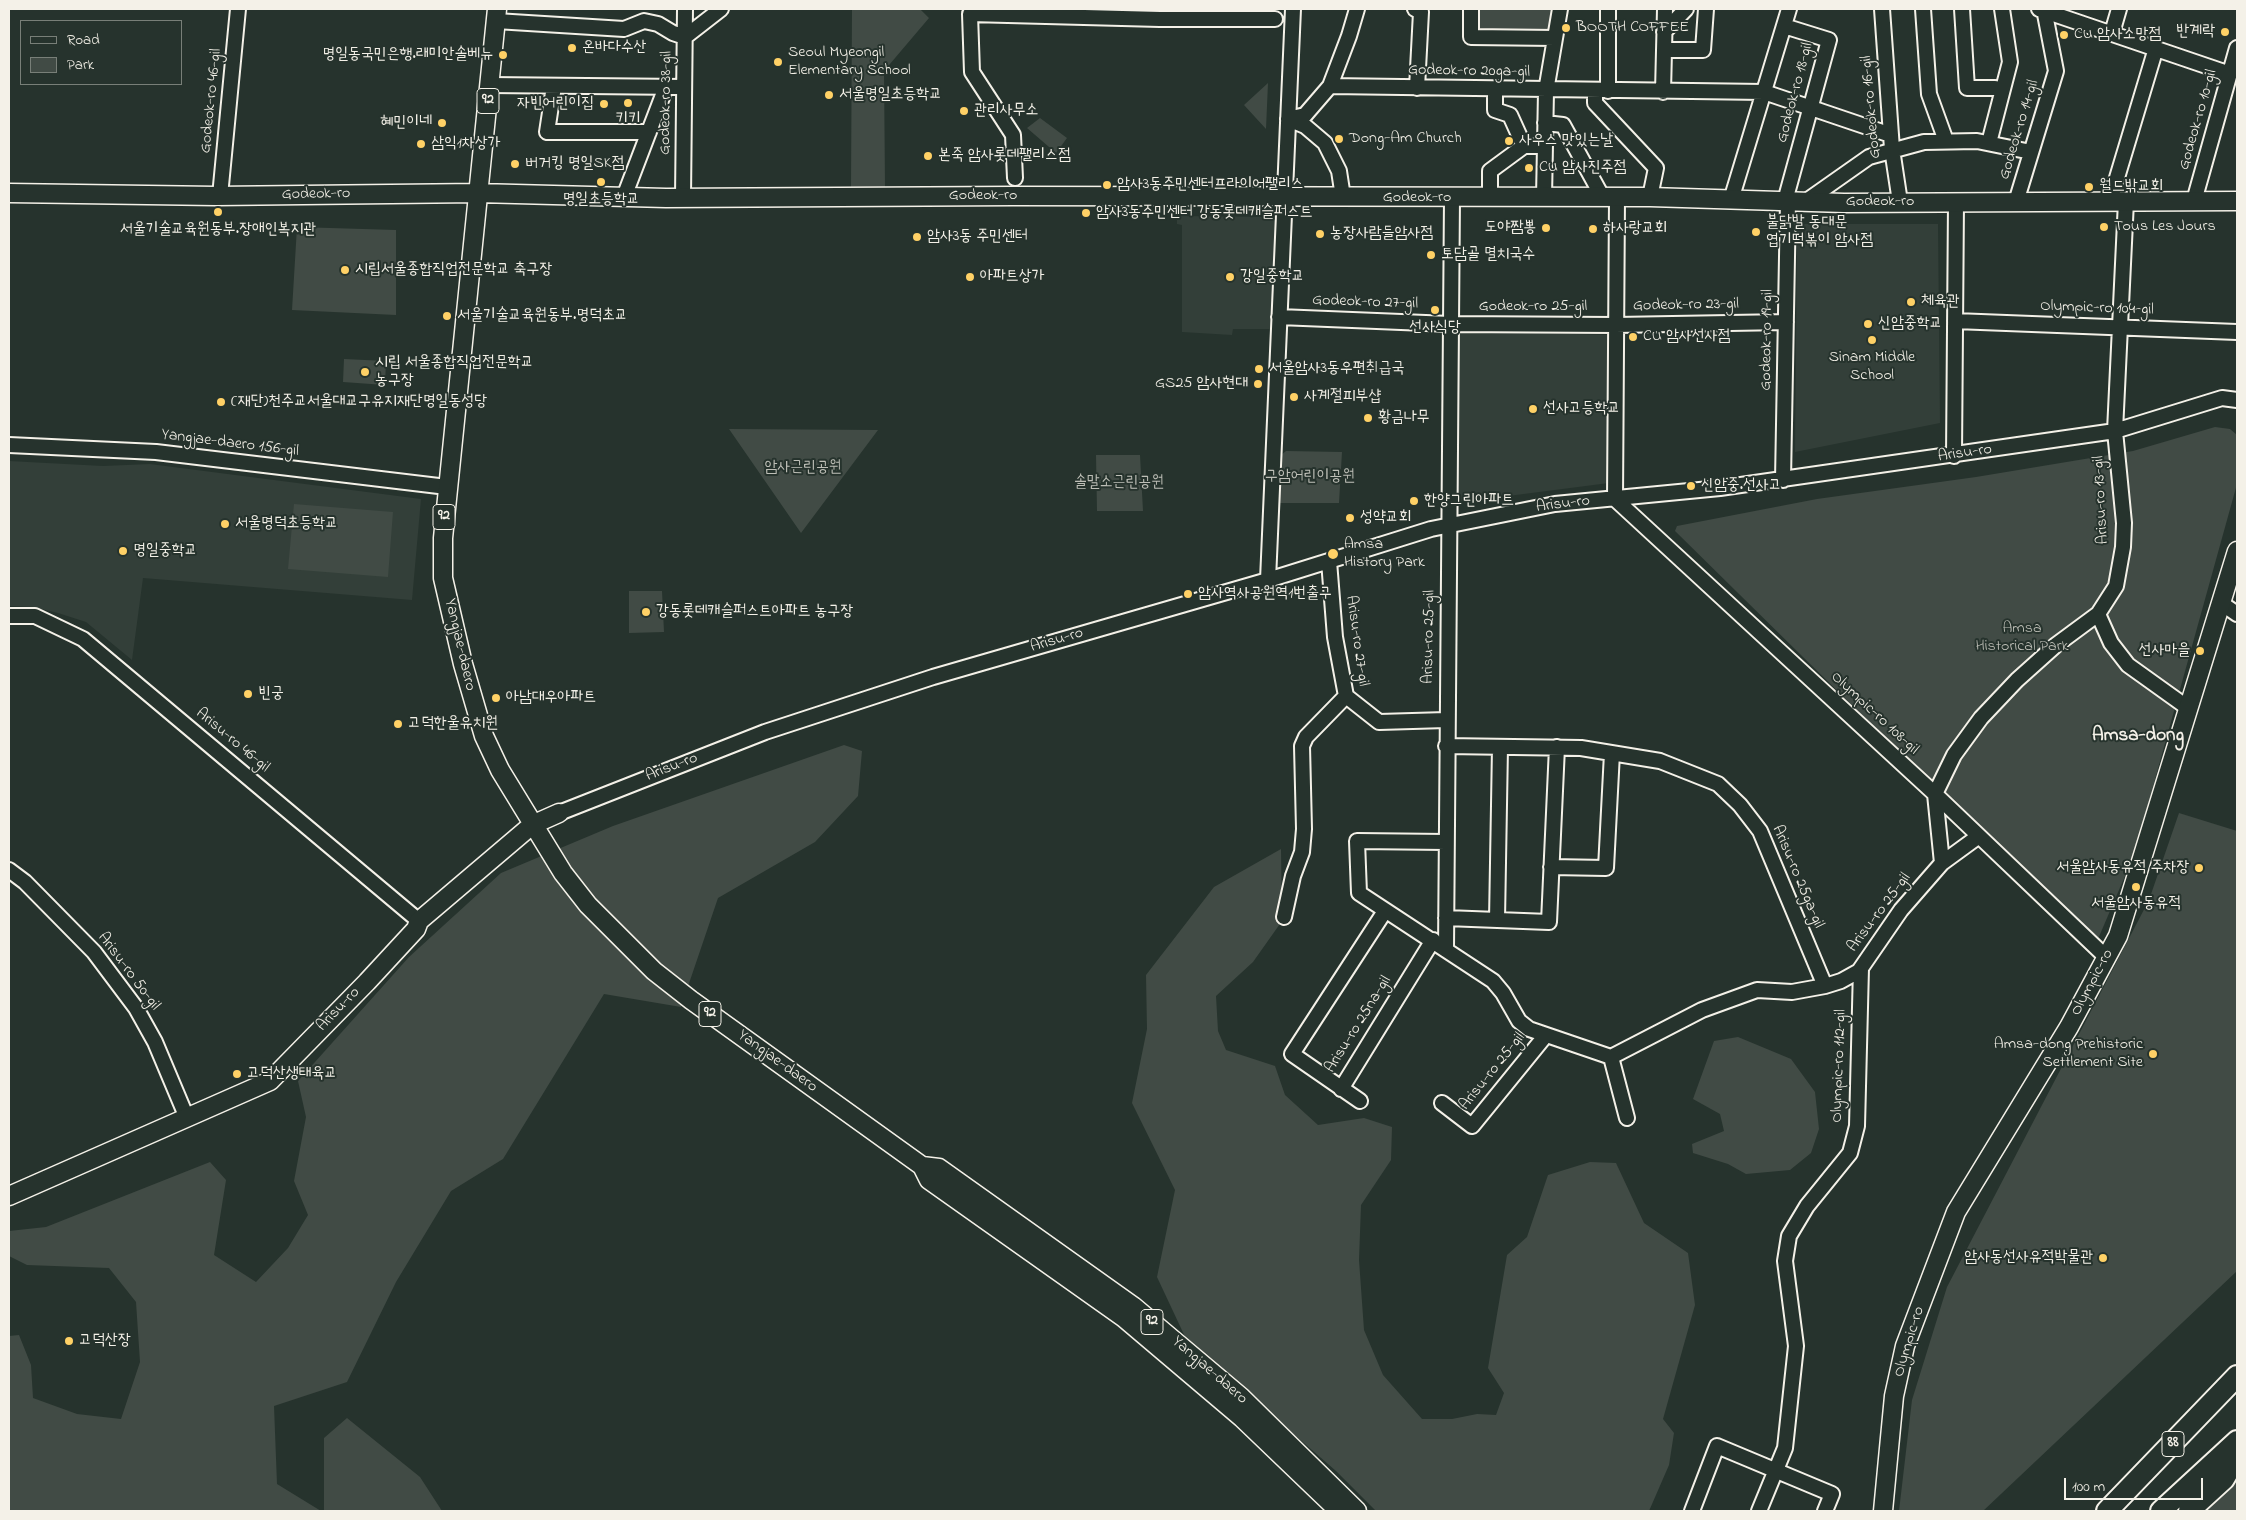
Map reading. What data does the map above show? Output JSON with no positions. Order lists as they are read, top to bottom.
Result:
{
  "streets": {
    "highway": ["88"],
    "main road": [
      "92",
      "Godeok-ro",
      "Arisu-ro",
      "Yangjae-daero",
      "Olympic-ro"
    ],
    "street": [
      "Godeok-ro 20ga-gil",
      "Godeok-ro 18-gil",
      "Godeok-ro 46-gil",
      "Godeok-ro 38-gil",
      "Godeok-ro 16-gil",
      "Godeok-ro 10-gil",
      "Godeok-ro 14-gil",
      "Godeok-ro 27-gil",
      "Godeok-ro 23-gil",
      "Godeok-ro 25-gil",
      "Olympic-ro 104-gil",
      "Godeok-ro 19-gil",
      "Yangjae-daero 156-gil",
      "Arisu-ro 13-gil",
      "Arisu-ro 25-gil",
      "Arisu-ro 27-gil",
      "Olympic-ro 108-gil",
      "Arisu-ro 46-gil",
      "Arisu-ro 25ga-gil",
      "Arisu-ro 50-gil",
      "Arisu-ro 25na-gil",
      "Olympic-ro 112-gil"
    ]
  },
  "crossings": [
    ["Godeok-ro 20ga-gil", "Godeok-ro 18-gil"],
    ["Godeok-ro 20ga-gil", "Godeok-ro 16-gil"],
    ["Godeok-ro 18-gil", "Godeok-ro"],
    ["Godeok-ro 18-gil", "Godeok-ro 19-gil"],
    ["Godeok-ro 46-gil", "Godeok-ro"],
    ["Godeok-ro 38-gil", "Godeok-ro"],
    ["Godeok-ro 38-gil", "Yangjae-daero"],
    ["Godeok-ro 16-gil", "Godeok-ro"],
    ["Godeok-ro 10-gil", "Godeok-ro"],
    ["Godeok-ro 14-gil", "Godeok-ro"],
    ["Godeok-ro", "Godeok-ro 23-gil"],
    ["Godeok-ro", "Godeok-ro 19-gil"],
    ["Godeok-ro", "Arisu-ro 13-gil"],
    ["Godeok-ro", "Yangjae-daero"],
    ["Godeok-ro 27-gil", "Godeok-ro 25-gil"],
    ["Godeok-ro 23-gil", "Godeok-ro 25-gil"],
    ["Godeok-ro 23-gil", "Godeok-ro 19-gil"],
    ["Godeok-ro 23-gil", "Arisu-ro"],
    ["Godeok-ro 23-gil", "Olympic-ro 108-gil"],
    ["Olympic-ro 104-gil", "Arisu-ro 13-gil"],
    ["Godeok-ro 19-gil", "Arisu-ro"],
    ["Yangjae-daero 156-gil", "Yangjae-daero"],
    ["Arisu-ro", "Arisu-ro 13-gil"],
    ["Arisu-ro", "Arisu-ro 25-gil"],
    ["Arisu-ro", "Arisu-ro 27-gil"],
    ["Arisu-ro", "Yangjae-daero"],
    ["Arisu-ro", "Olympic-ro 108-gil"],
    ["Arisu-ro", "Arisu-ro 46-gil"],
    ["Arisu-ro", "Arisu-ro 50-gil"],
    ["Arisu-ro 13-gil", "Olympic-ro 108-gil"],
    ["Arisu-ro 25-gil", "Olympic-ro 108-gil"],
    ["Arisu-ro 25-gil", "Arisu-ro 25ga-gil"],
    ["Arisu-ro 25-gil", "Arisu-ro 25na-gil"],
    ["Arisu-ro 25-gil", "Olympic-ro 112-gil"],
    ["Olympic-ro 108-gil", "Olympic-ro"]
  ],
  "districts": ["Amsa-dong"],
  "parks": [
    "암사근린공원",
    "구암어린이공원",
    "솔말소근린공원",
    "Amsa Historical Park"
  ],
  "places": [
    "BOOTH COFFEE",
    "반계락",
    "CU 암사소망점",
    "온바다수산",
    "명일동국민은행.래미안솔베뉴",
    "Seoul Myeongil Elementary School",
    "서울명일초등학교",
    "키키",
    "자빈어린이집",
    "관리사무소",
    "혜민이네",
    "Dong-Am Church",
    "사우스 맛있는날",
    "삼익1차상가",
    "본죽 암사롯데팰리스점",
    "버거킹 명일SK점",
    "CU 암사진주점",
    "명일초등학교",
    "암사3동주민센터프라이어팰리스",
    "월드밖교회",
    "서울기술교육원동부.장애인복지관",
    "암사3동주민센터 강동롯데캐슬퍼스트",
    "Tous Les Jours",
    "도야짬뽕",
    "하사랑교회",
    "불닭발 동대문 엽기떡볶이 암사점",
    "농장사람들암사점",
    "암사3동 주민센터",
    "토담골 멸치국수",
    "시립서울종합직업전문학교 축구장",
    "아파트상가",
    "강일중학교",
    "체육관",
    "선사식당",
    "서울기술교육원동부.명덕초교",
    "신암중학교",
    "CU 암사선사점",
    "Sinam Middle School",
    "서울암사3동우편취급국",
    "시립 서울종합직업전문학교 농구장",
    "GS25 암사현대",
    "사계절피부샵",
    "(재단)천주교서울대교구유지재단명일동성당",
    "선사고등학교",
    "황금나무",
    "신암중.선사고",
    "한양그린아파트",
    "성약교회",
    "서울명덕초등학교",
    "명일중학교",
    "Amsa History Park",
    "암사역사공원역1번출구",
    "강동롯데캐슬퍼스트아파트 농구장",
    "선사마을",
    "빈궁",
    "아남대우아파트",
    "고덕한울유치원",
    "서울암사동유적 주차장",
    "서울암사동유적",
    "Amsa-dong Prehistoric Settlement Site",
    "고덕산생태육교",
    "암사동선사유적박물관",
    "고덕산장"
  ],
  "legend": ["Road", "Park"],
  "scale_bar": "100 m"
}
